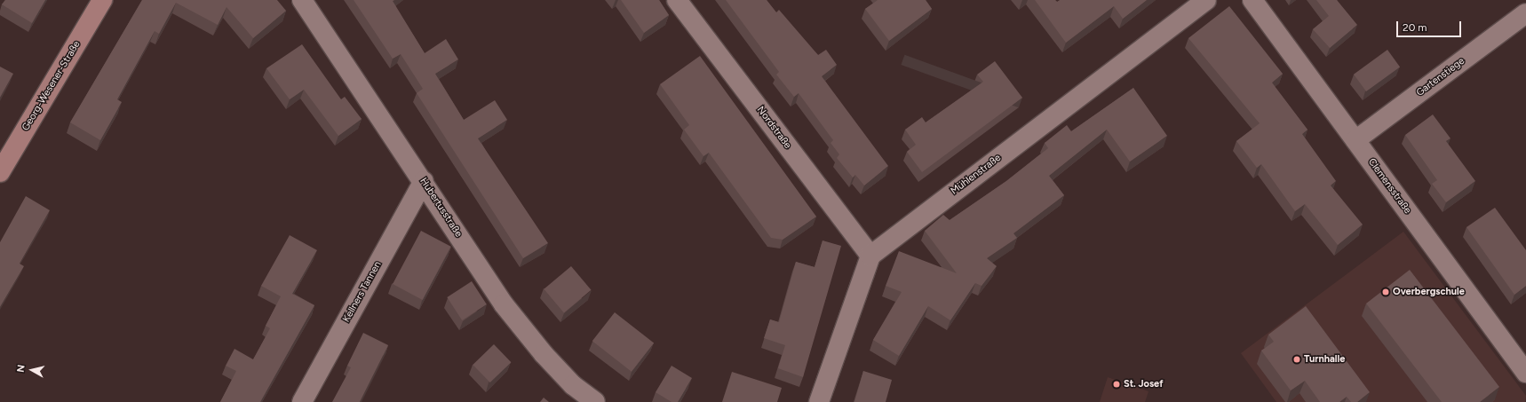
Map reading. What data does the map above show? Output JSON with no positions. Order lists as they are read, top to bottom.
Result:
{
  "streets": {
    "street": [
      "Gartenstiege",
      "Georg-Wesener-Straße",
      "Nordstraße",
      "Mühlenstraße",
      "Clemensstraße",
      "Hubertusstraße",
      "Kellners Tannen"
    ]
  },
  "crossings": [
    ["Gartenstiege", "Clemensstraße"],
    ["Nordstraße", "Mühlenstraße"],
    ["Hubertusstraße", "Kellners Tannen"]
  ],
  "places": ["Overbergschule", "Turnhalle", "St. Josef"],
  "scale_bar": "20 m",
  "north": "left"
}
